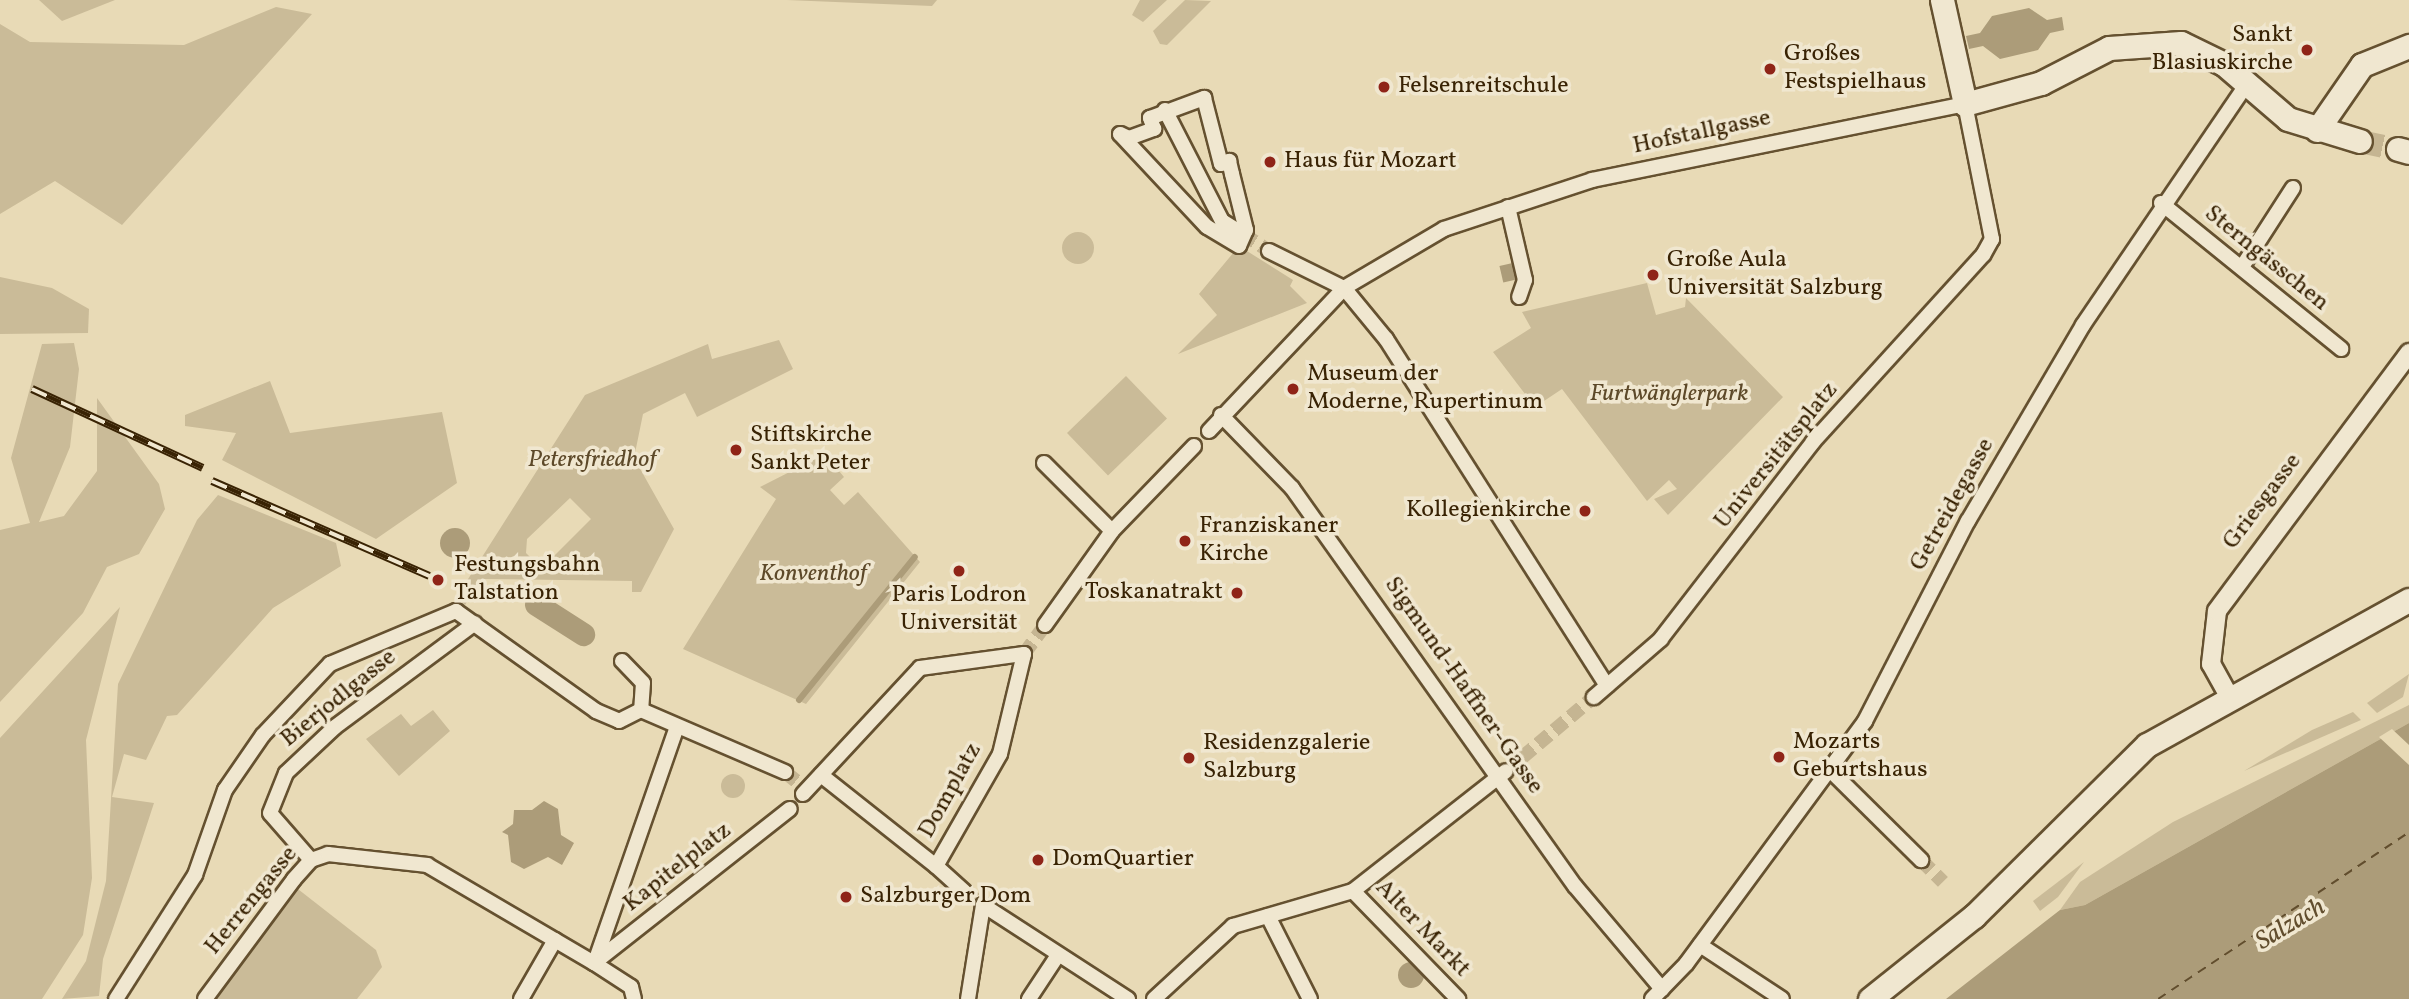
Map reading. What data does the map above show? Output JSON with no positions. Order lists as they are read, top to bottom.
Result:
{
  "streets": {
    "street": [
      "Hofstallgasse",
      "Sterngässchen",
      "Universitätsplatz",
      "Griesgasse",
      "Getreidegasse",
      "Sigmund-Haffner-Gasse",
      "Bierjodlgasse",
      "Domplatz",
      "Kapitelplatz",
      "Herrengasse",
      "Alter Markt"
    ]
  },
  "crossings": [
    ["Hofstallgasse", "Universitätsplatz"],
    ["Hofstallgasse", "Sigmund-Haffner-Gasse"],
    ["Sterngässchen", "Getreidegasse"],
    ["Getreidegasse", "Sigmund-Haffner-Gasse"],
    ["Sigmund-Haffner-Gasse", "Alter Markt"],
    ["Bierjodlgasse", "Herrengasse"]
  ],
  "water": ["Salzach"],
  "parks": ["Furtwänglerpark", "Petersfriedhof", "Konventhof"],
  "places": [
    "Sankt Blasiuskirche",
    "Großes Festspielhaus",
    "Felsenreitschule",
    "Haus für Mozart",
    "Große Aula Universität Salzburg",
    "Museum der Moderne, Rupertinum",
    "Stiftskirche Sankt Peter",
    "Kollegienkirche",
    "Franziskaner Kirche",
    "Paris Lodron Universität",
    "Festungsbahn Talstation",
    "Toskanatrakt",
    "Mozarts Geburtshaus",
    "Residenzgalerie Salzburg",
    "DomQuartier",
    "Salzburger Dom"
  ]
}
